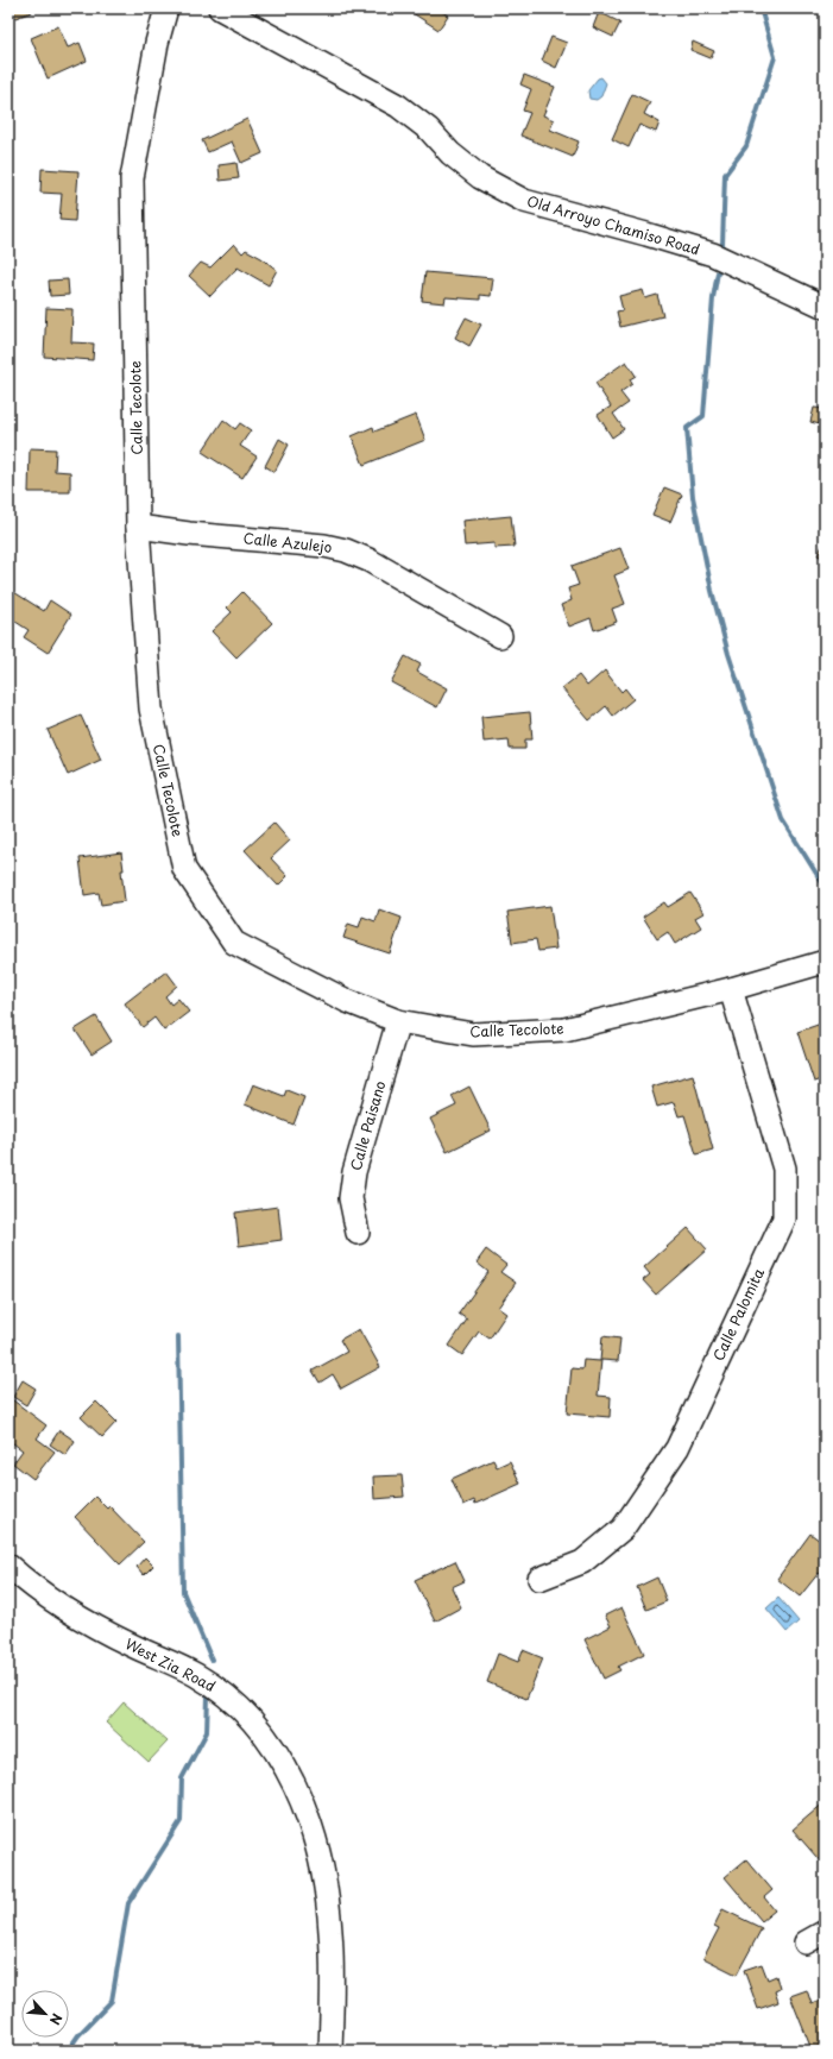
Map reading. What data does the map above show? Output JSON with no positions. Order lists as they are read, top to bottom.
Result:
{
  "streets": {
    "street": [
      "Old Arroyo Chamiso Road",
      "Calle Tecolote",
      "Calle Azulejo",
      "Calle Paisano",
      "Calle Palomita",
      "West Zia Road"
    ]
  },
  "crossings": [
    ["Calle Tecolote", "Calle Azulejo"],
    ["Calle Tecolote", "Calle Paisano"],
    ["Calle Tecolote", "Calle Palomita"]
  ],
  "north": "bottom right"
}
